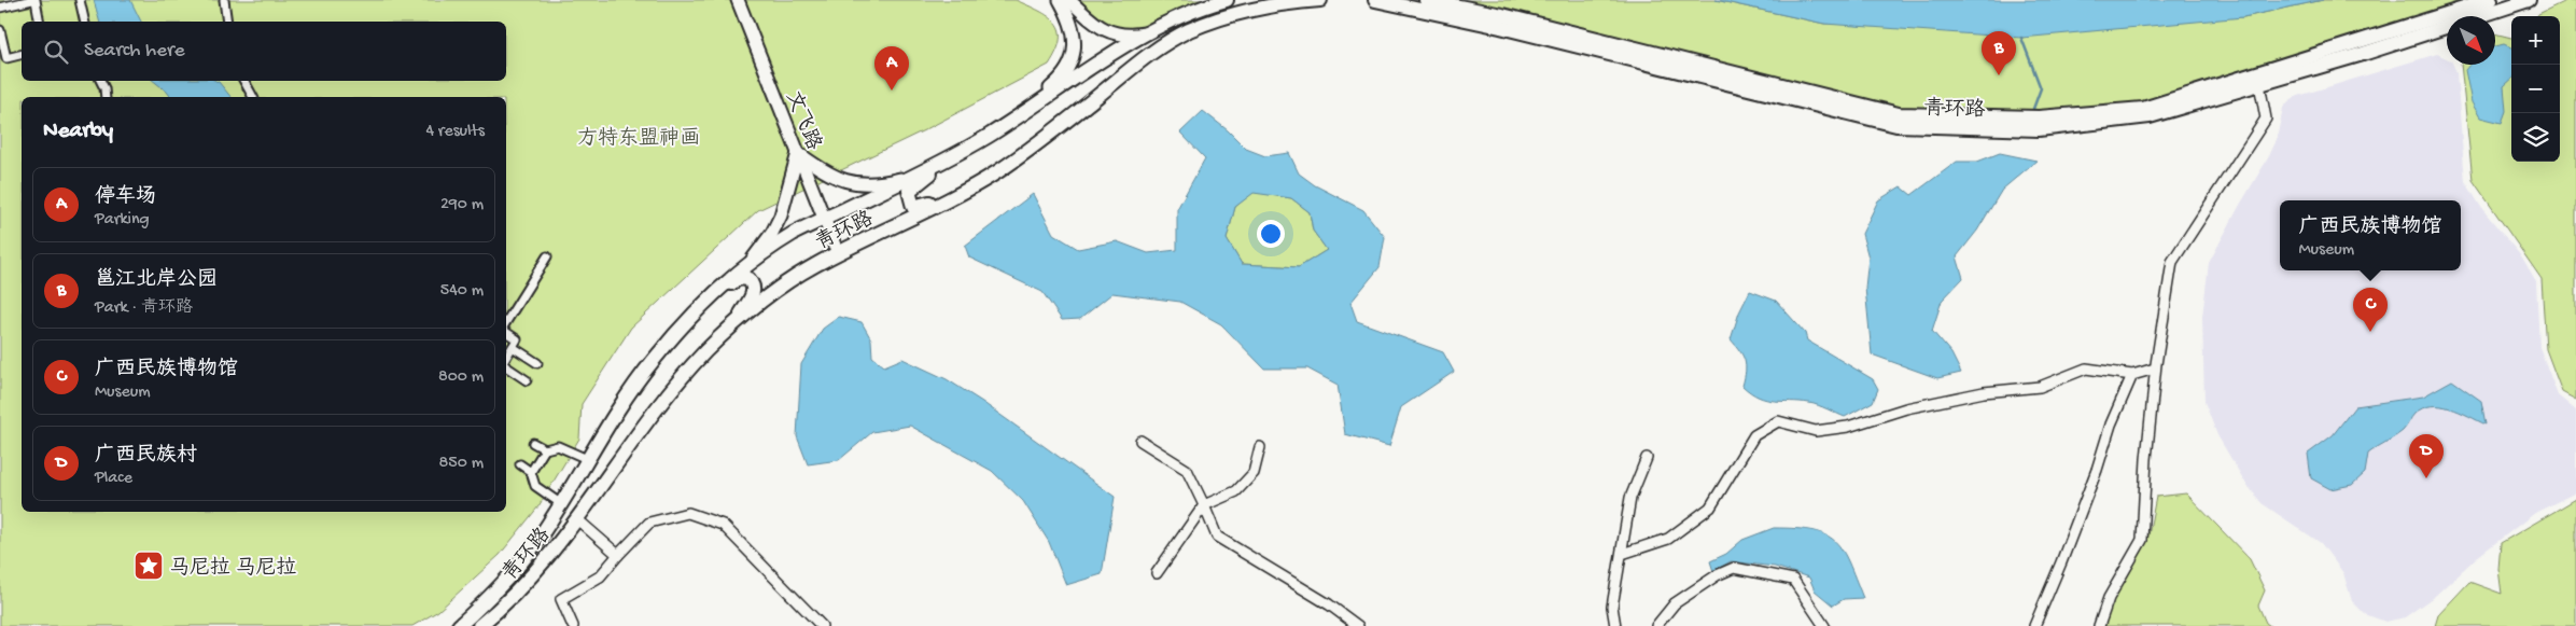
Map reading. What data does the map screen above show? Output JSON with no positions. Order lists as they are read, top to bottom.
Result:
{
  "streets": {
    "main road": ["青环路"],
    "street": ["文飞路"]
  },
  "crossings": [
    ["青环路", "文飞路"]
  ],
  "parks": ["方特东盟神画"],
  "places": {
    "place": ["马尼拉 马尼拉"]
  },
  "north": "bottom right",
  "page": {
    "map_buttons": ["+", "−"],
    "search": "Search here",
    "pins": [
      "B",
      "A",
      "C",
      "D"
    ],
    "heading": ["Nearby", "4 results"],
    "list": [
      {
        "mark": "A",
        "name": "停车场",
        "note": "Parking",
        "value": "290 m"
      },
      {
        "mark": "B",
        "name": "邕江北岸公园",
        "note": "Park · 青环路",
        "value": "540 m"
      },
      {
        "mark": "C",
        "name": "广西民族博物馆",
        "note": "Museum",
        "value": "800 m"
      },
      {
        "mark": "D",
        "name": "广西民族村",
        "note": "Place",
        "value": "850 m"
      }
    ],
    "popup": ["广西民族博物馆", "Museum"]
  }
}
